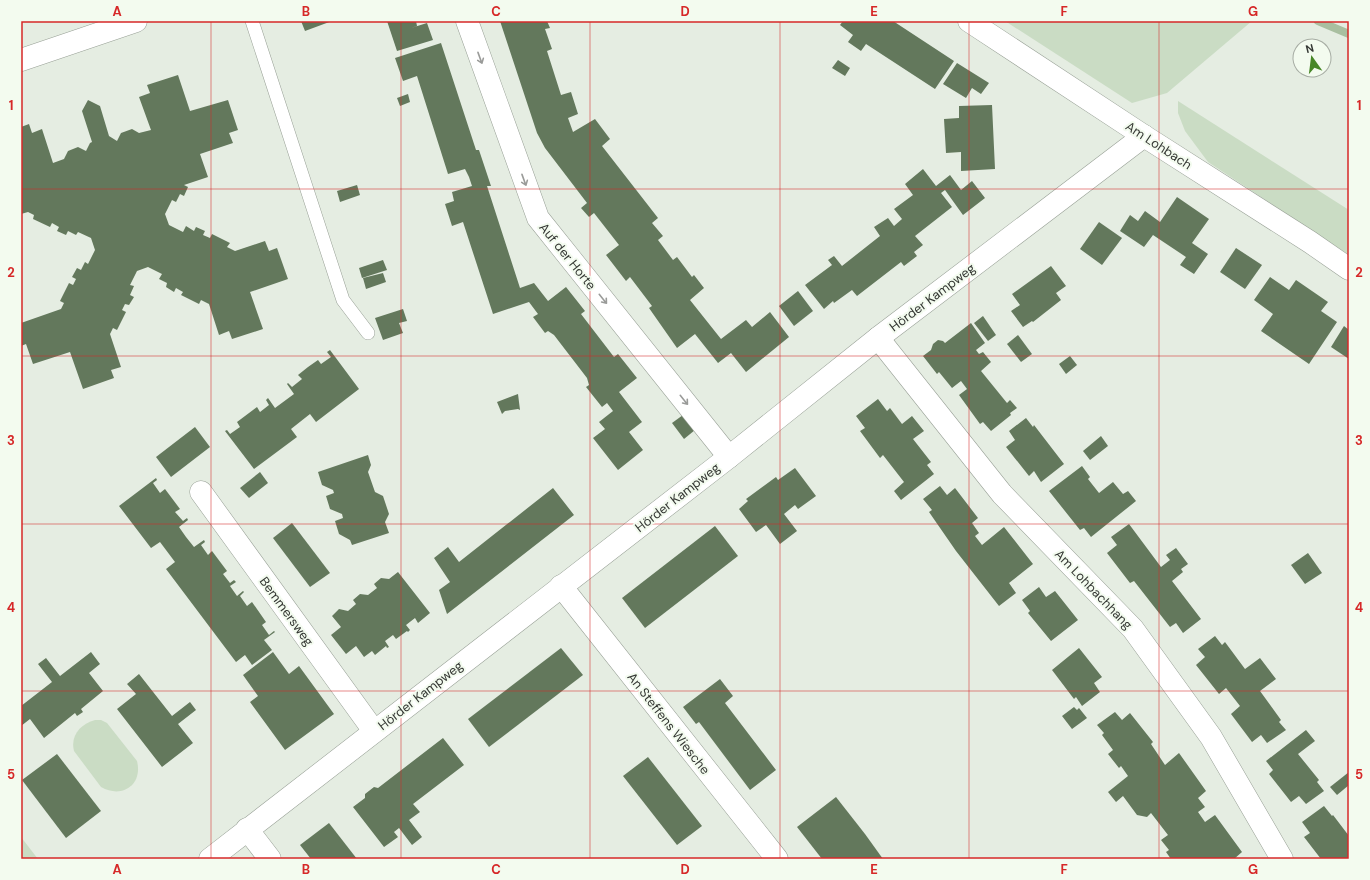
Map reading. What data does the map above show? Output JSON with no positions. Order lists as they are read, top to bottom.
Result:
{
  "streets": {
    "street": [
      "Am Lohbach",
      "Auf der Horte",
      "Hörder Kampweg",
      "Am Lohbachhang",
      "Bemmersweg",
      "An Steffens Wiesche"
    ]
  },
  "crossings": [
    ["Am Lohbach", "Hörder Kampweg"],
    ["Auf der Horte", "Hörder Kampweg"],
    ["Hörder Kampweg", "Am Lohbachhang"],
    ["Hörder Kampweg", "Bemmersweg"],
    ["Hörder Kampweg", "An Steffens Wiesche"]
  ],
  "one_way": ["Auf der Horte"],
  "north": "top",
  "grid": {
    "columns": [
      "A",
      "B",
      "C",
      "D",
      "E",
      "F",
      "G"
    ],
    "rows": [
      "1",
      "2",
      "3",
      "4",
      "5"
    ]
  }
}
